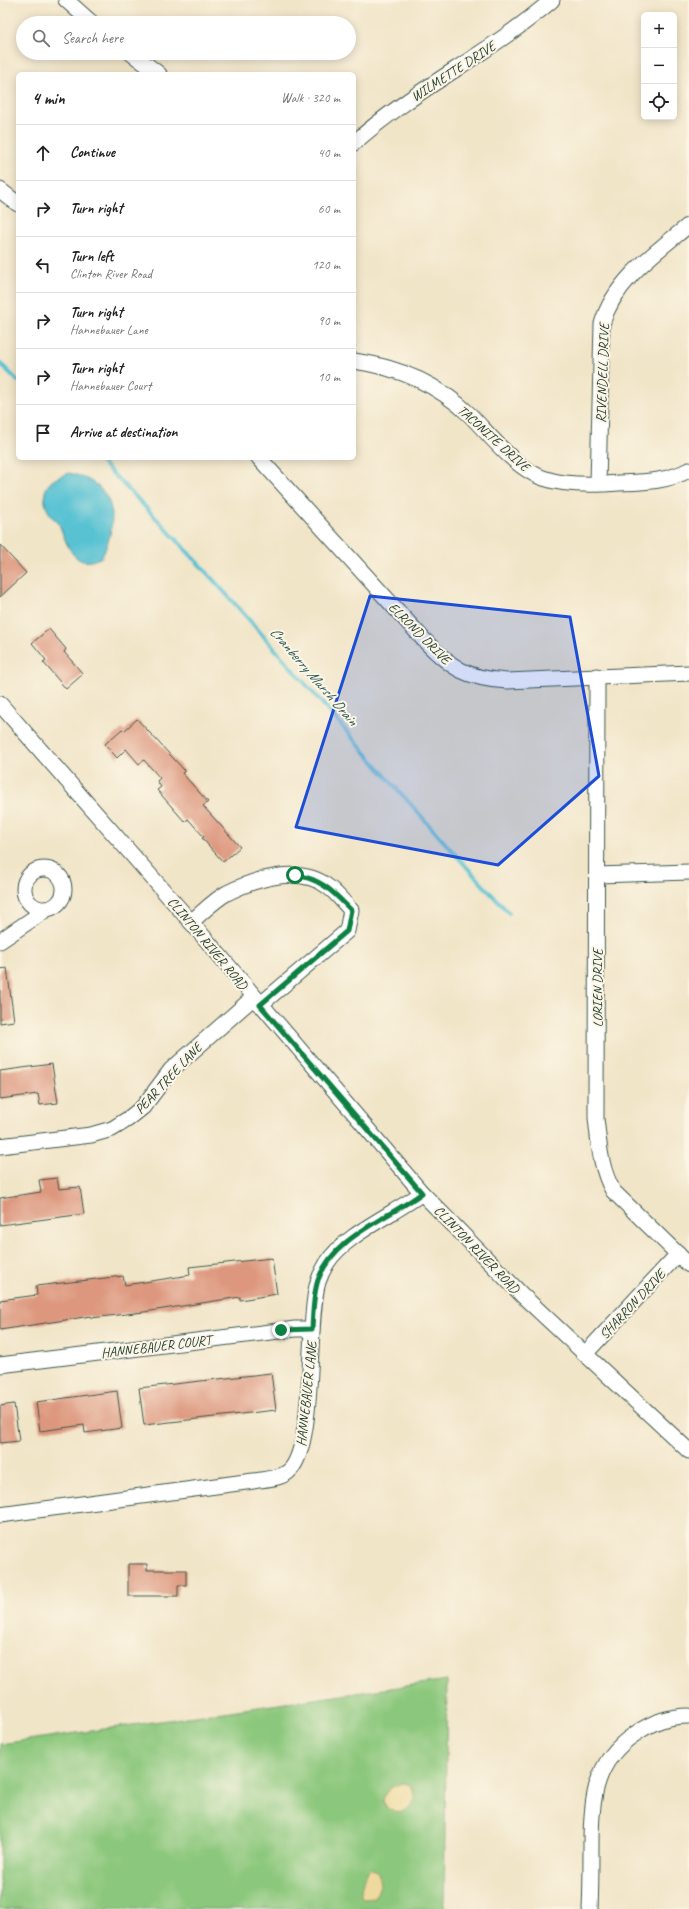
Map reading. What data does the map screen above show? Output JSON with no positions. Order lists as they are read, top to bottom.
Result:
{
  "streets": {
    "street": [
      "WILMETTE DRIVE",
      "RIVENDELL DRIVE",
      "TACONITE DRIVE",
      "ELROND DRIVE",
      "CLINTON RIVER ROAD",
      "LORIEN DRIVE",
      "PEAR TREE LANE",
      "SHARRON DRIVE",
      "HANNEBAUER COURT",
      "HANNEBAUER LANE"
    ]
  },
  "crossings": [
    ["RIVENDELL DRIVE", "TACONITE DRIVE"],
    ["ELROND DRIVE", "LORIEN DRIVE"],
    ["CLINTON RIVER ROAD", "PEAR TREE LANE"],
    ["CLINTON RIVER ROAD", "SHARRON DRIVE"],
    ["CLINTON RIVER ROAD", "HANNEBAUER LANE"],
    ["LORIEN DRIVE", "SHARRON DRIVE"],
    ["HANNEBAUER COURT", "HANNEBAUER LANE"]
  ],
  "water": ["Cranberry Marsh Drain"],
  "page": {
    "map_buttons": ["+", "−"],
    "search": "Search here",
    "heading": ["4 min", "Walk · 320 m"],
    "list": [
      ["Continue", "40 m"],
      ["Turn right", "60 m"],
      ["Turn left", "Clinton River Road", "120 m"],
      ["Turn right", "Hannebauer Lane", "90 m"],
      ["Turn right", "Hannebauer Court", "10 m"],
      "Arrive at destination"
    ]
  }
}
